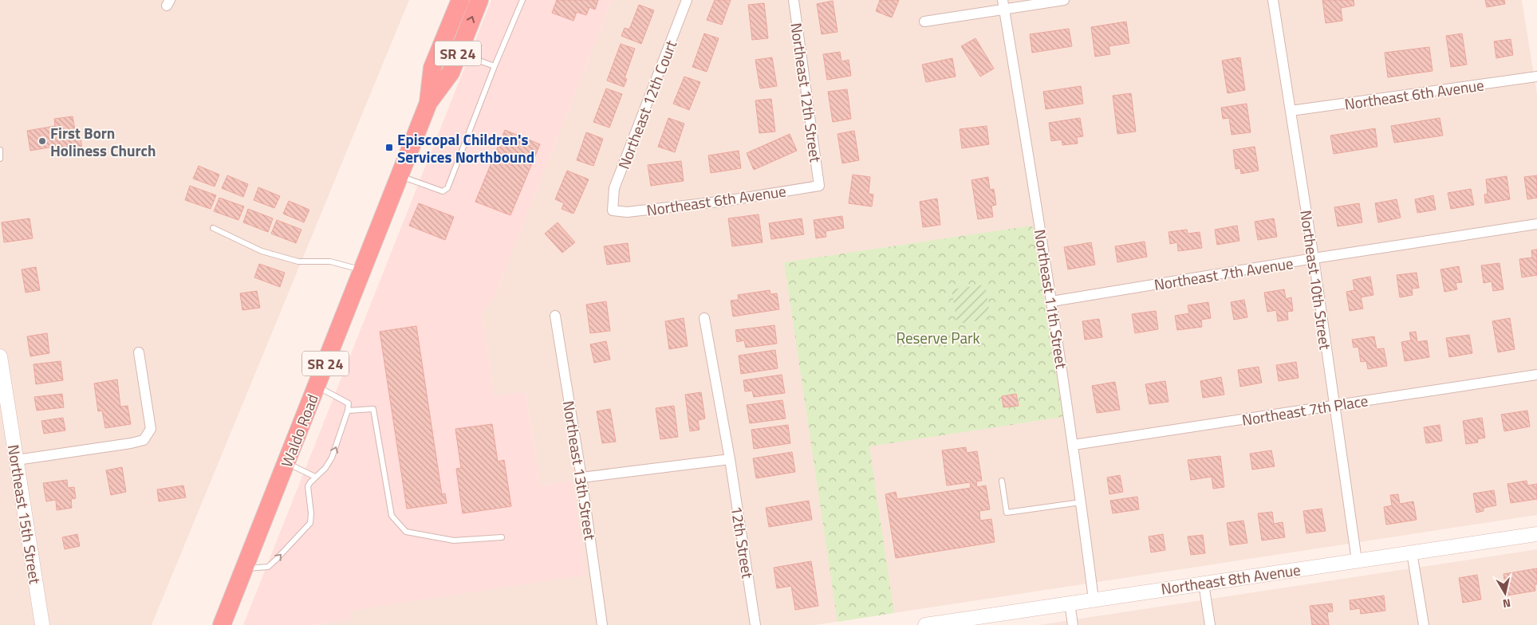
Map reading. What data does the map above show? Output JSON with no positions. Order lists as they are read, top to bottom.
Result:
{
  "streets": {
    "highway": ["SR 24", "Waldo Road"],
    "street": [
      "Northeast 12th Street",
      "Northeast 6th Avenue",
      "Northeast 12th Court",
      "Northeast 7th Avenue",
      "Northeast 10th Street",
      "Northeast 11th Street",
      "Northeast 7th Place",
      "Northeast 13th Street",
      "Northeast 15th Street",
      "12th Street",
      "Northeast 8th Avenue"
    ]
  },
  "crossings": [
    ["Northeast 12th Street", "Northeast 6th Avenue"],
    ["Northeast 6th Avenue", "Northeast 12th Court"],
    ["Northeast 6th Avenue", "Northeast 10th Street"],
    ["Northeast 7th Avenue", "Northeast 10th Street"],
    ["Northeast 7th Avenue", "Northeast 11th Street"],
    ["Northeast 10th Street", "Northeast 7th Place"],
    ["Northeast 10th Street", "Northeast 8th Avenue"],
    ["Northeast 11th Street", "Northeast 7th Place"],
    ["Northeast 11th Street", "Northeast 8th Avenue"]
  ],
  "parks": ["Reserve Park"],
  "places": {
    "other": ["First Born Holiness Church"],
    "transit": ["Episcopal Children's Services Northbound"]
  },
  "north": "bottom"
}
